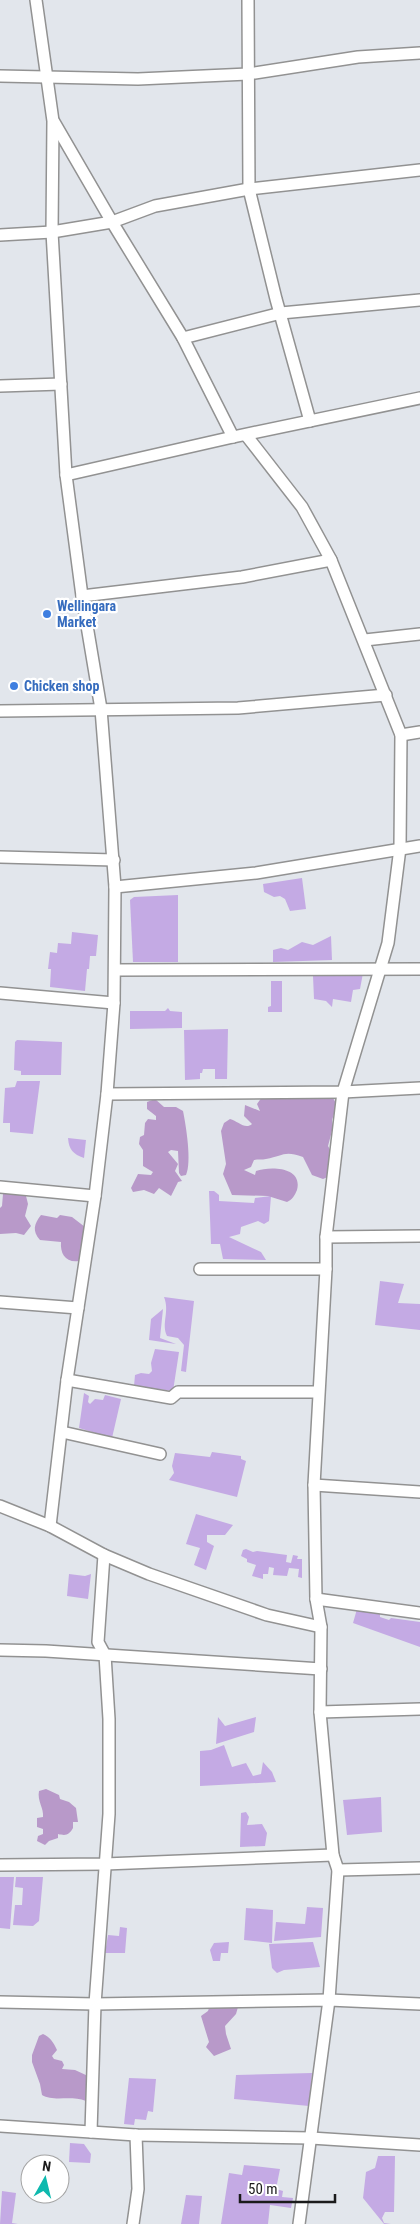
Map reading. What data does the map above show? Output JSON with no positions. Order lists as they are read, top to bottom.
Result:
{
  "places": ["Wellingara Market", "Chicken shop"],
  "scale_bar": "50 m",
  "north": "top"
}
